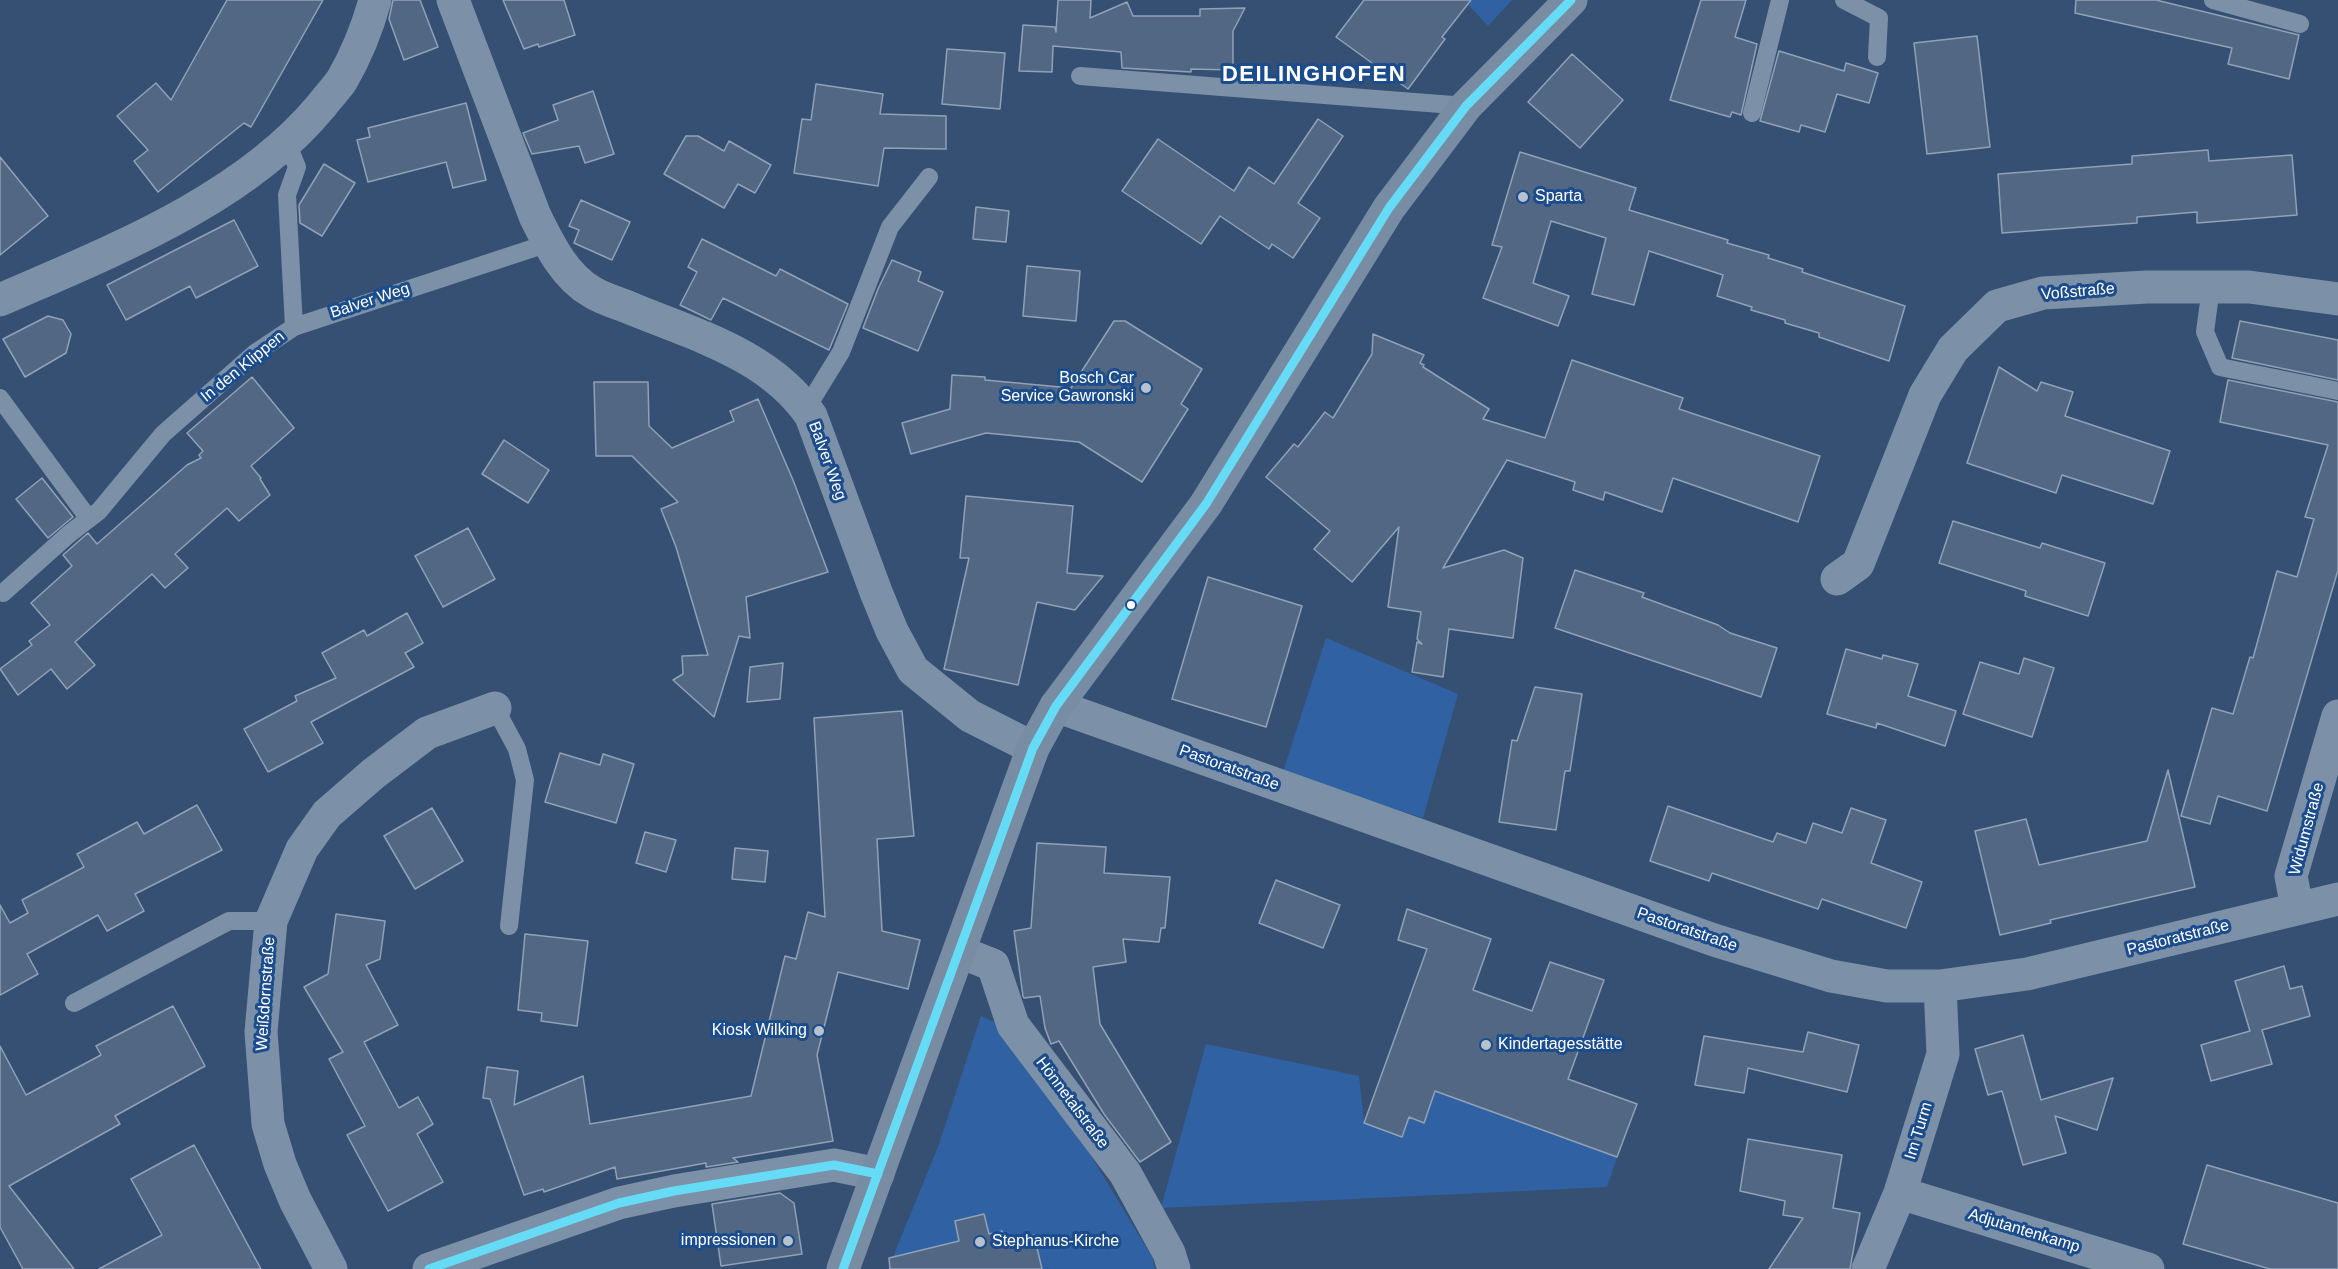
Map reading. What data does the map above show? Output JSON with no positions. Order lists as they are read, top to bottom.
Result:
{
  "streets": {
    "street": [
      "Voßstraße",
      "Balver Weg",
      "Pastoratstraße",
      "Widumstraße",
      "Weißdornstraße",
      "Hönnetalstraße",
      "Im Turm",
      "Adjutantenkamp"
    ],
    "lane": ["In den Klippen"]
  },
  "crossings": [
    ["Balver Weg", "In den Klippen"],
    ["Pastoratstraße", "Widumstraße"],
    ["Pastoratstraße", "Im Turm"],
    ["Im Turm", "Adjutantenkamp"]
  ],
  "districts": ["DEILINGHOFEN"],
  "places": [
    "Sparta",
    "Bosch Car Service Gawronski",
    "Kiosk Wilking",
    "Kindertagesstätte",
    "impressionen",
    "Stephanus-Kirche"
  ]
}
